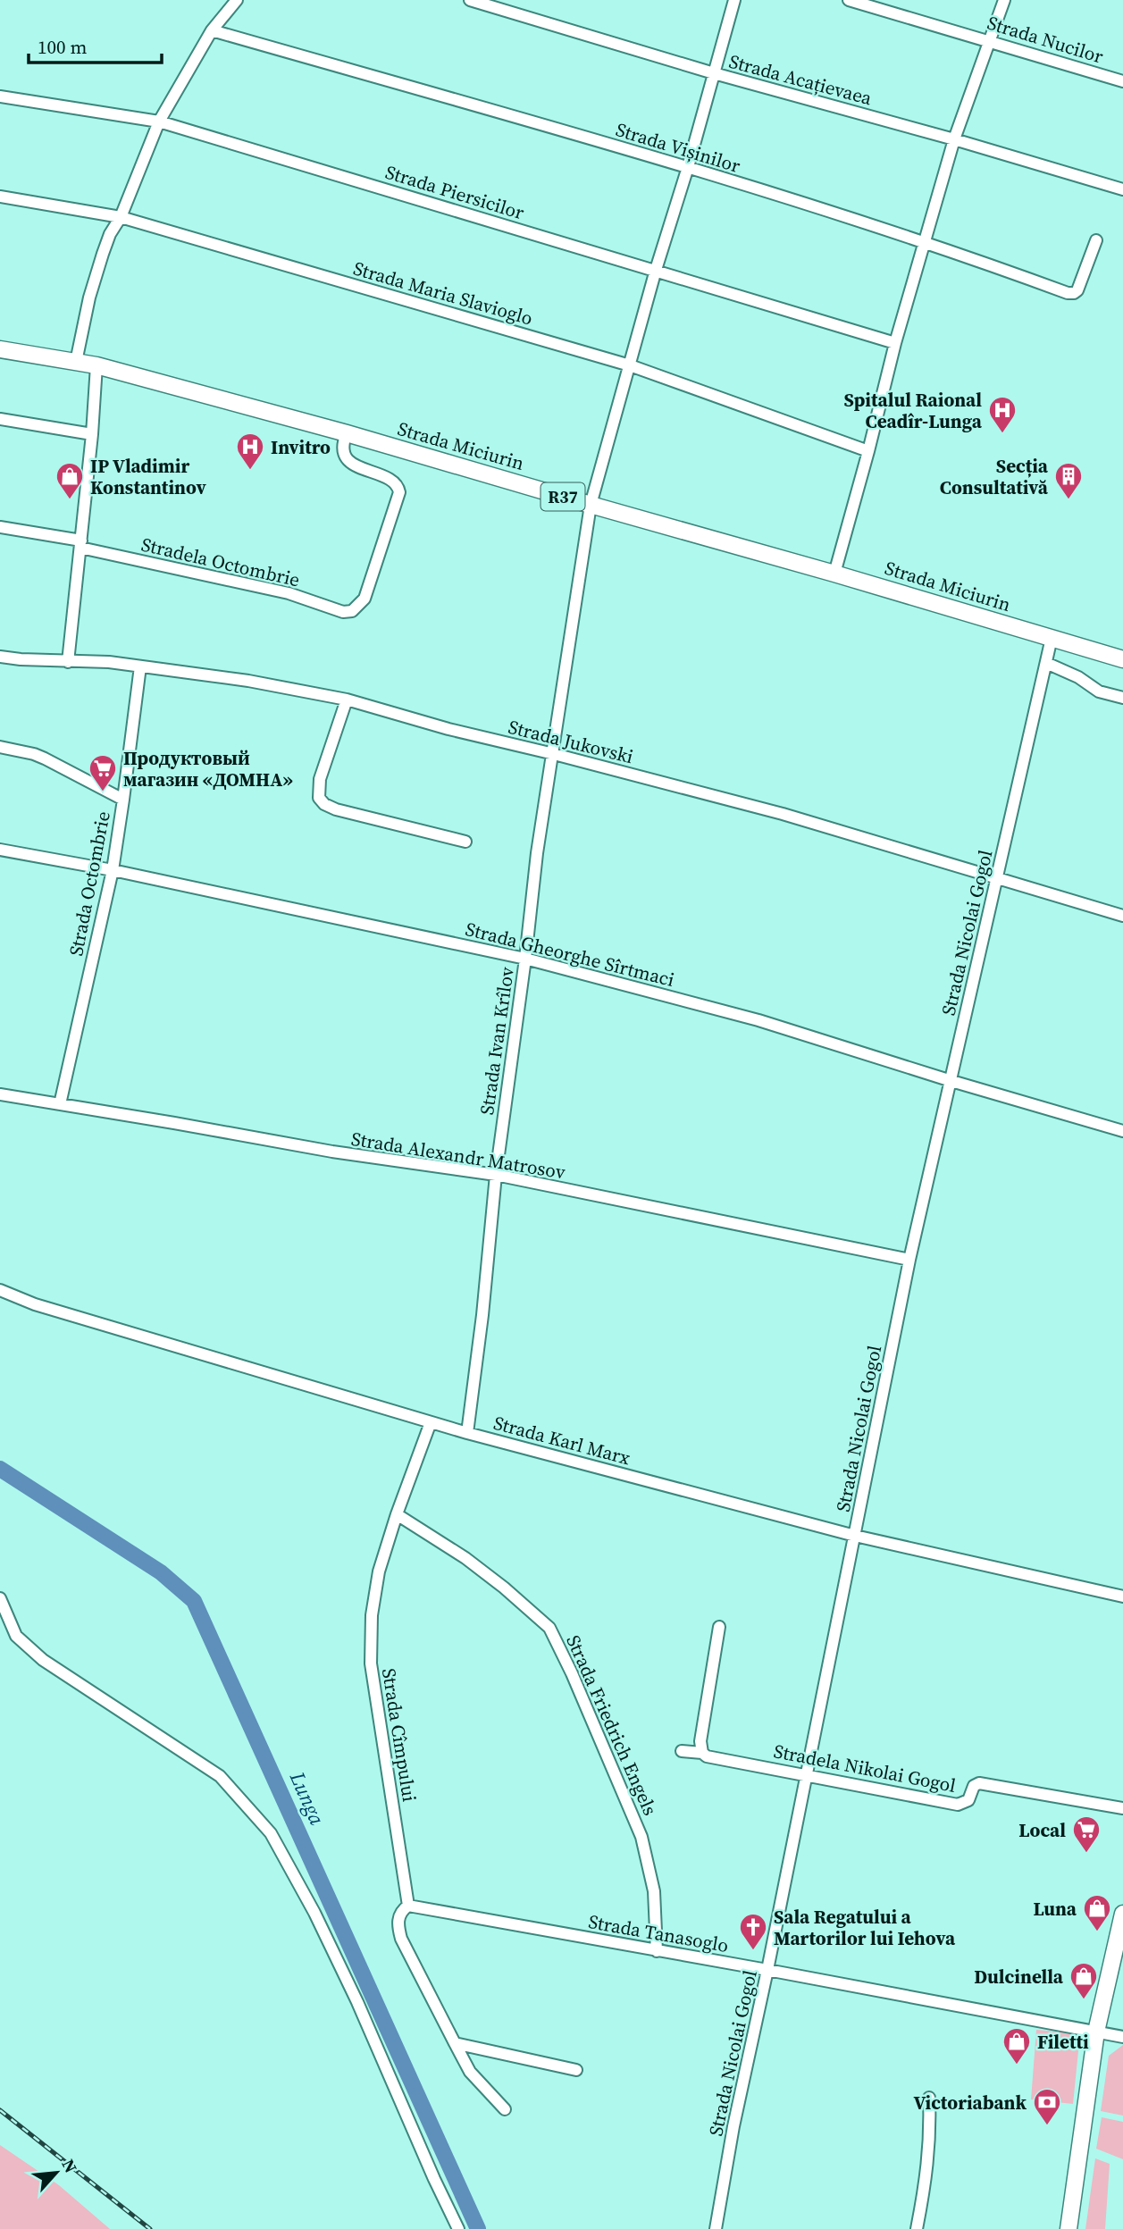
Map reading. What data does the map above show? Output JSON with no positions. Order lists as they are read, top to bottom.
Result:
{
  "streets": {
    "main road": ["Strada Miciurin", "R37"],
    "street": [
      "Strada Nucilor",
      "Strada Acațievaea",
      "Strada Vișinilor",
      "Strada Piersicilor",
      "Strada Maria Slavioglo",
      "Stradela Octombrie",
      "Strada Jukovski",
      "Strada Octombrie",
      "Strada Nicolai Gogol",
      "Strada Gheorghe Sîrtmaci",
      "Strada Ivan Krîlov",
      "Strada Alexandr Matrosov",
      "Strada Karl Marx",
      "Strada Friedrich Engels",
      "Strada Cîmpului",
      "Stradela Nikolai Gogol",
      "Strada Tanasoglo"
    ]
  },
  "crossings": [
    ["Strada Acațievaea", "Strada Ivan Krîlov"],
    ["Strada Vișinilor", "Strada Ivan Krîlov"],
    ["Strada Piersicilor", "Strada Ivan Krîlov"],
    ["Strada Maria Slavioglo", "Strada Ivan Krîlov"],
    ["Strada Miciurin", "Stradela Octombrie"],
    ["Strada Miciurin", "Strada Nicolai Gogol"],
    ["Strada Miciurin", "Strada Ivan Krîlov"],
    ["Strada Jukovski", "Strada Octombrie"],
    ["Strada Jukovski", "Strada Nicolai Gogol"],
    ["Strada Jukovski", "Strada Ivan Krîlov"],
    ["Strada Octombrie", "Strada Gheorghe Sîrtmaci"],
    ["Strada Octombrie", "Strada Alexandr Matrosov"],
    ["Strada Nicolai Gogol", "Strada Gheorghe Sîrtmaci"],
    ["Strada Nicolai Gogol", "Strada Alexandr Matrosov"],
    ["Strada Nicolai Gogol", "Strada Karl Marx"],
    ["Strada Nicolai Gogol", "Stradela Nikolai Gogol"],
    ["Strada Nicolai Gogol", "Strada Tanasoglo"],
    ["Strada Gheorghe Sîrtmaci", "Strada Ivan Krîlov"],
    ["Strada Ivan Krîlov", "Strada Alexandr Matrosov"],
    ["Strada Ivan Krîlov", "Strada Karl Marx"],
    ["Strada Karl Marx", "Strada Cîmpului"],
    ["Strada Friedrich Engels", "Strada Cîmpului"],
    ["Strada Friedrich Engels", "Strada Tanasoglo"],
    ["Strada Cîmpului", "Strada Tanasoglo"]
  ],
  "water": ["Lunga"],
  "places": {
    "hospital": ["Spitalul Raional Ceadîr-Lunga", "Invitro"],
    "shop": [
      "IP Vladimir Konstantinov",
      "Luna",
      "Dulcinella",
      "Filetti"
    ],
    "building": ["Secția Consultativă"],
    "supermarket": ["Продуктовый магазин «ДОМНА»", "Local"],
    "church": ["Sala Regatului a Martorilor lui Iehova"],
    "bank": ["Victoriabank"]
  },
  "scale_bar": "100 m",
  "north": "top right"
}
